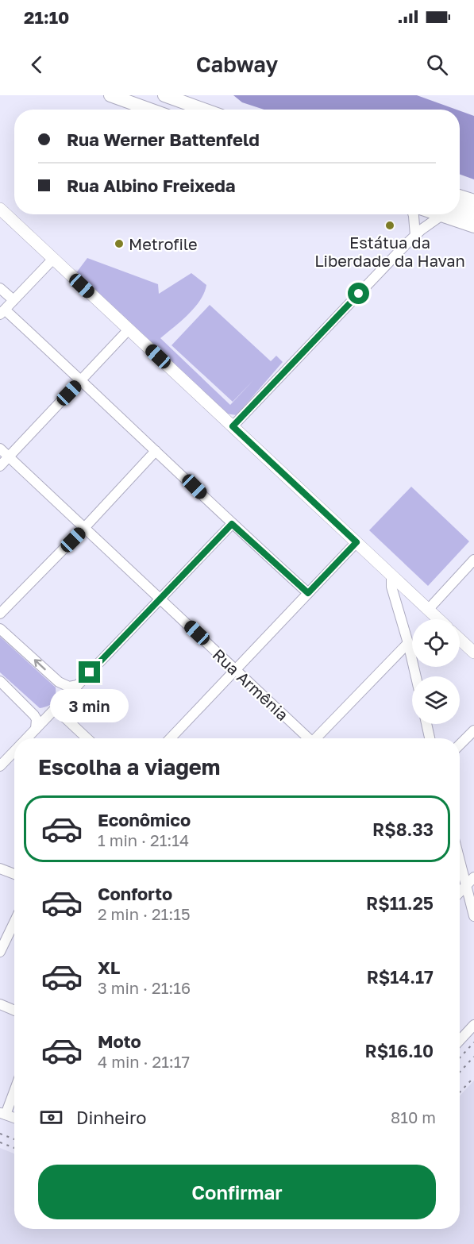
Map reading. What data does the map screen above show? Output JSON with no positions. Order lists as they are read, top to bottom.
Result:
{
  "streets": {
    "street": ["Rua Armênia"]
  },
  "places": ["Estátua da Liberdade da Havan", "Metrofile"],
  "page": {
    "status": "21:10",
    "header": "Cabway",
    "banner": ["Rua Werner Battenfeld", "Rua Albino Freixeda"],
    "bubble": "3 min",
    "heading": "Escolha a viagem",
    "list": [
      {
        "name": "Econômico",
        "note": "1 min · 21:14",
        "value": "R$8.33"
      },
      {
        "name": "Conforto",
        "note": "2 min · 21:15",
        "value": "R$11.25"
      },
      {
        "name": "XL",
        "note": "3 min · 21:16",
        "value": "R$14.17"
      },
      {
        "name": "Moto",
        "note": "4 min · 21:17",
        "value": "R$16.10"
      }
    ],
    "pay": ["Dinheiro", "810 m"],
    "buttons": "Confirmar"
  }
}
